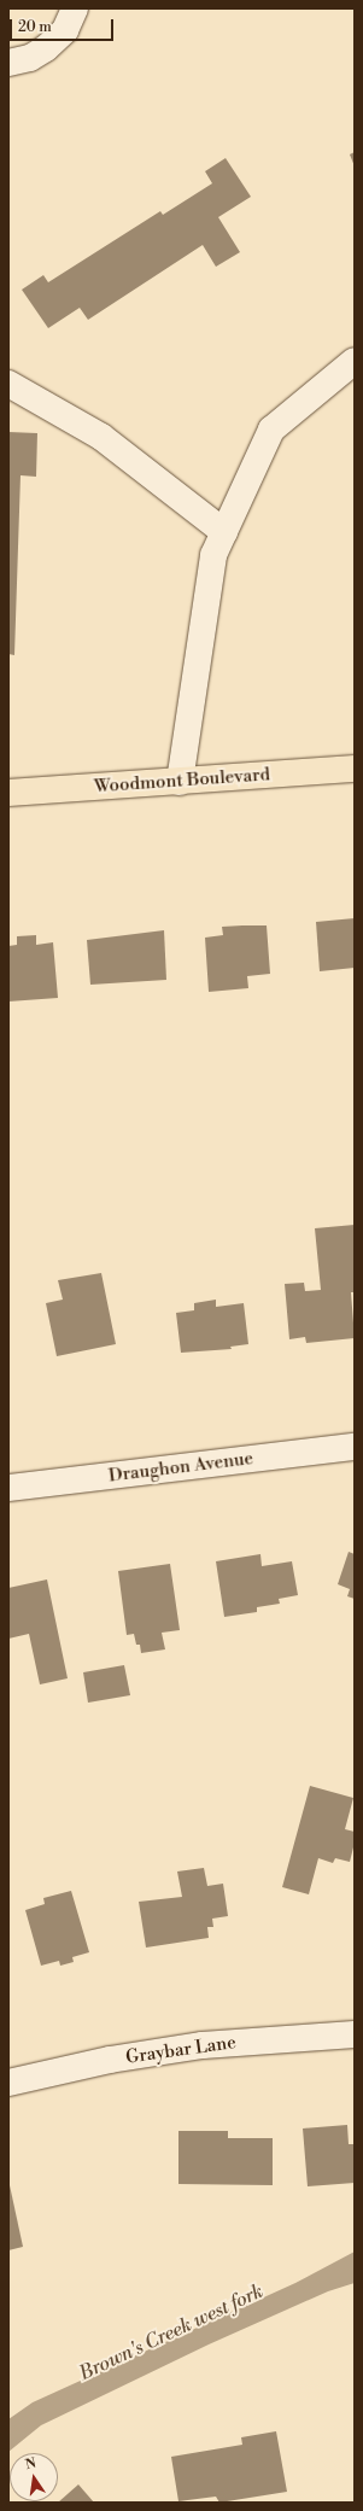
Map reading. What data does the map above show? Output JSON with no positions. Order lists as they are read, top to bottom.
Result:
{
  "streets": {
    "main road": ["Woodmont Boulevard"],
    "street": ["Draughon Avenue", "Graybar Lane"]
  },
  "water": ["Brown's Creek west fork"],
  "scale_bar": "20 m",
  "north": "top"
}
